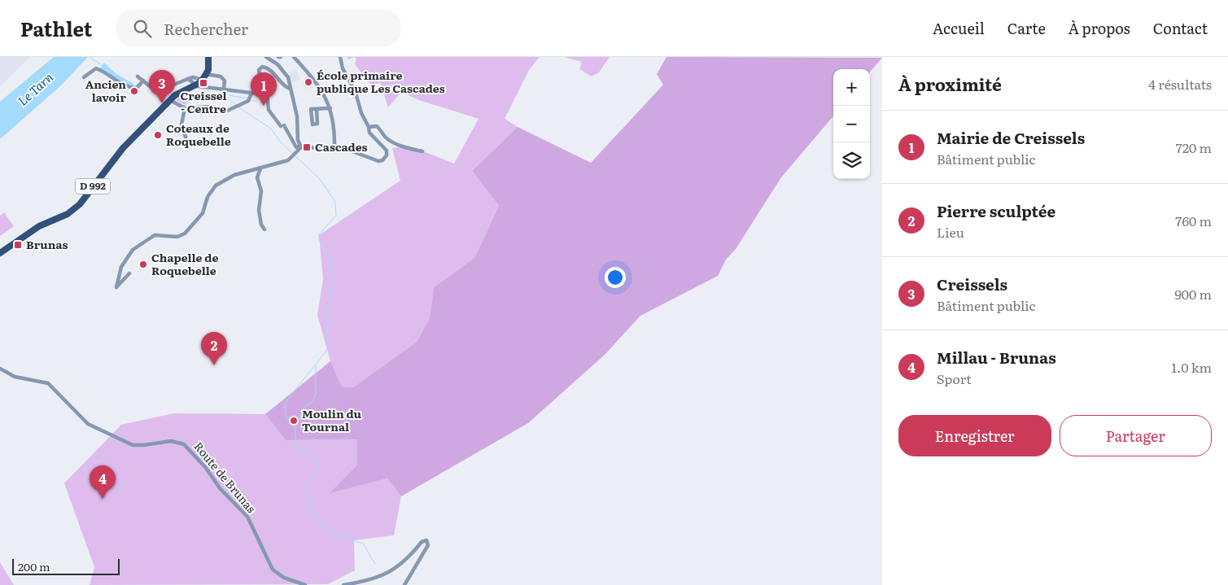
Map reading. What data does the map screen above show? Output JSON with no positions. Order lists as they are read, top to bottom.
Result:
{
  "streets": {
    "main road": ["D 992"],
    "street": ["Route de Brunas"]
  },
  "water": ["Le Tarn"],
  "places": {
    "other": [
      "École primaire publique Les Cascades",
      "Ancien lavoir",
      "Coteaux de Roquebelle",
      "Chapelle de Roquebelle",
      "Moulin du Tournal"
    ],
    "transit": ["Creissel - Centre", "Cascades", "Brunas"]
  },
  "scale_bar": "200 m",
  "page": {
    "header": "Pathlet",
    "search": "Rechercher",
    "nav": [
      "Accueil",
      "Carte",
      "À propos",
      "Contact"
    ],
    "heading": ["À proximité", "4 résultats"],
    "map_buttons": ["+", "−"],
    "pins": [
      "3",
      "1",
      "2",
      "4"
    ],
    "list": [
      {
        "mark": "1",
        "name": "Mairie de Creissels",
        "note": "Bâtiment public",
        "value": "720 m"
      },
      {
        "mark": "2",
        "name": "Pierre sculptée",
        "note": "Lieu",
        "value": "760 m"
      },
      {
        "mark": "3",
        "name": "Creissels",
        "note": "Bâtiment public",
        "value": "900 m"
      },
      {
        "mark": "4",
        "name": "Millau - Brunas",
        "note": "Sport",
        "value": "1.0 km"
      }
    ],
    "buttons": ["Enregistrer", "Partager"],
    "scale": "200 m"
  }
}
